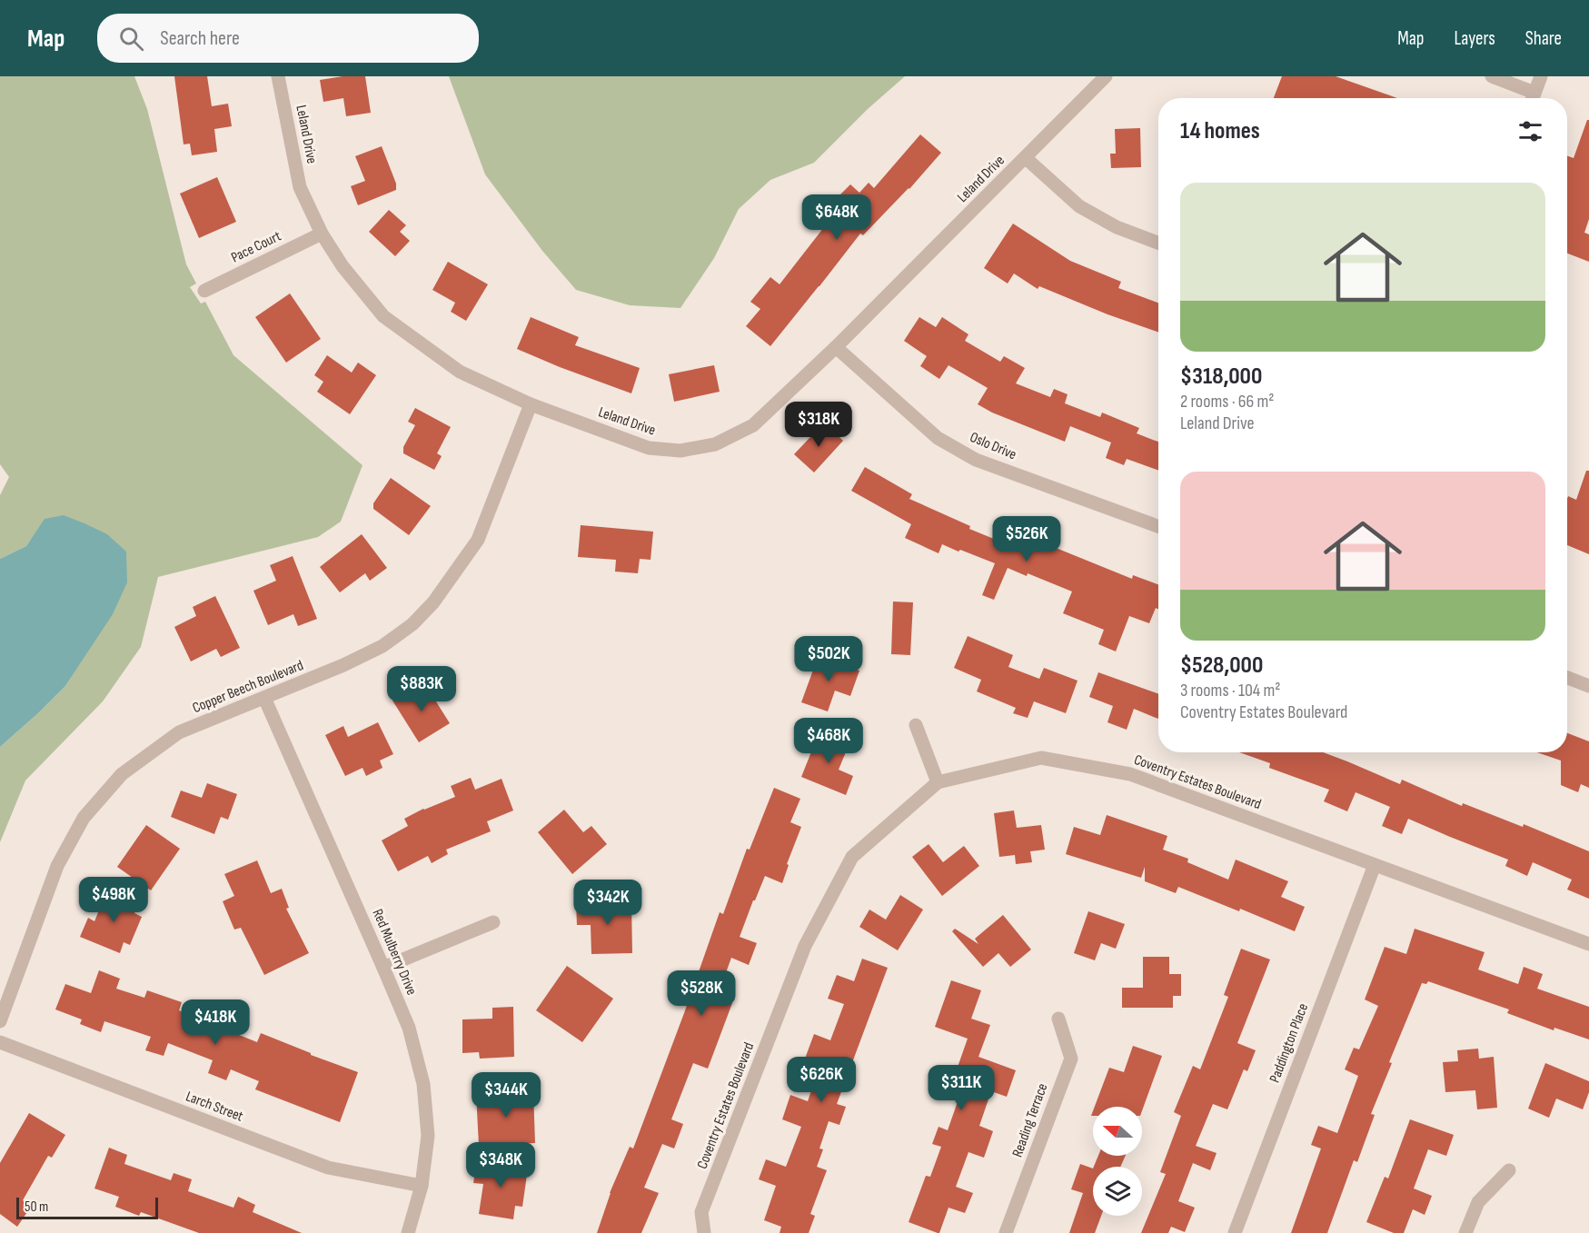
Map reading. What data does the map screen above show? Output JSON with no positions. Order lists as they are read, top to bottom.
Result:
{
  "streets": {
    "street": [
      "Leland Drive",
      "Pace Court",
      "Oslo Drive",
      "Copper Beech Boulevard",
      "Coventry Estates Boulevard",
      "Red Mulberry Drive",
      "Paddington Place",
      "Larch Street",
      "Reading Terrace"
    ]
  },
  "crossings": [
    ["Leland Drive", "Pace Court"],
    ["Leland Drive", "Oslo Drive"],
    ["Leland Drive", "Copper Beech Boulevard"],
    ["Copper Beech Boulevard", "Red Mulberry Drive"],
    ["Coventry Estates Boulevard", "Paddington Place"],
    ["Red Mulberry Drive", "Larch Street"]
  ],
  "scale_bar": "50 m",
  "north": "left",
  "page": {
    "header": "Map",
    "search": "Search here",
    "nav": ["Map", "Layers", "Share"],
    "heading": "14 homes",
    "list": [
      {
        "name": "$318,000",
        "note": "2 rooms · 66 m² · Leland Drive"
      },
      {
        "name": "$528,000",
        "note": "3 rooms · 104 m² · Coventry Estates Boulevard"
      }
    ],
    "price": [
      "$648K",
      "$318K",
      "$526K",
      "$502K",
      "$883K",
      "$468K",
      "$498K",
      "$342K",
      "$528K",
      "$418K",
      "$626K",
      "$311K",
      "$344K",
      "$348K"
    ],
    "scale": "50 m"
  }
}
